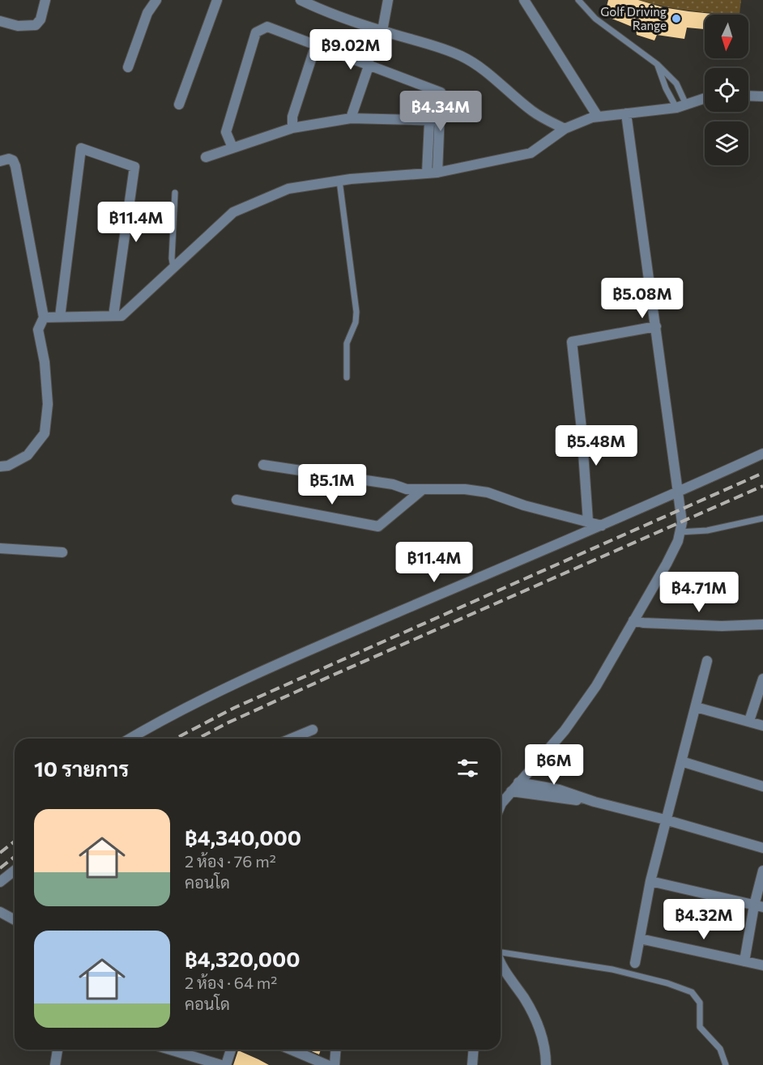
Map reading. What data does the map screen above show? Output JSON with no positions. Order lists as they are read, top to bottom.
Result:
{
  "places": ["Golf Driving Range"],
  "north": "bottom",
  "page": {
    "price": [
      "฿9.02M",
      "฿4.34M",
      "฿11.4M",
      "฿5.08M",
      "฿5.48M",
      "฿5.1M",
      "฿11.4M",
      "฿4.71M",
      "฿6M",
      "฿4.32M"
    ],
    "heading": "10 รายการ",
    "list": [
      {
        "name": "฿4,340,000",
        "note": "2 ห้อง · 76 m² · คอนโด"
      },
      {
        "name": "฿4,320,000",
        "note": "2 ห้อง · 64 m² · คอนโด"
      }
    ]
  }
}
